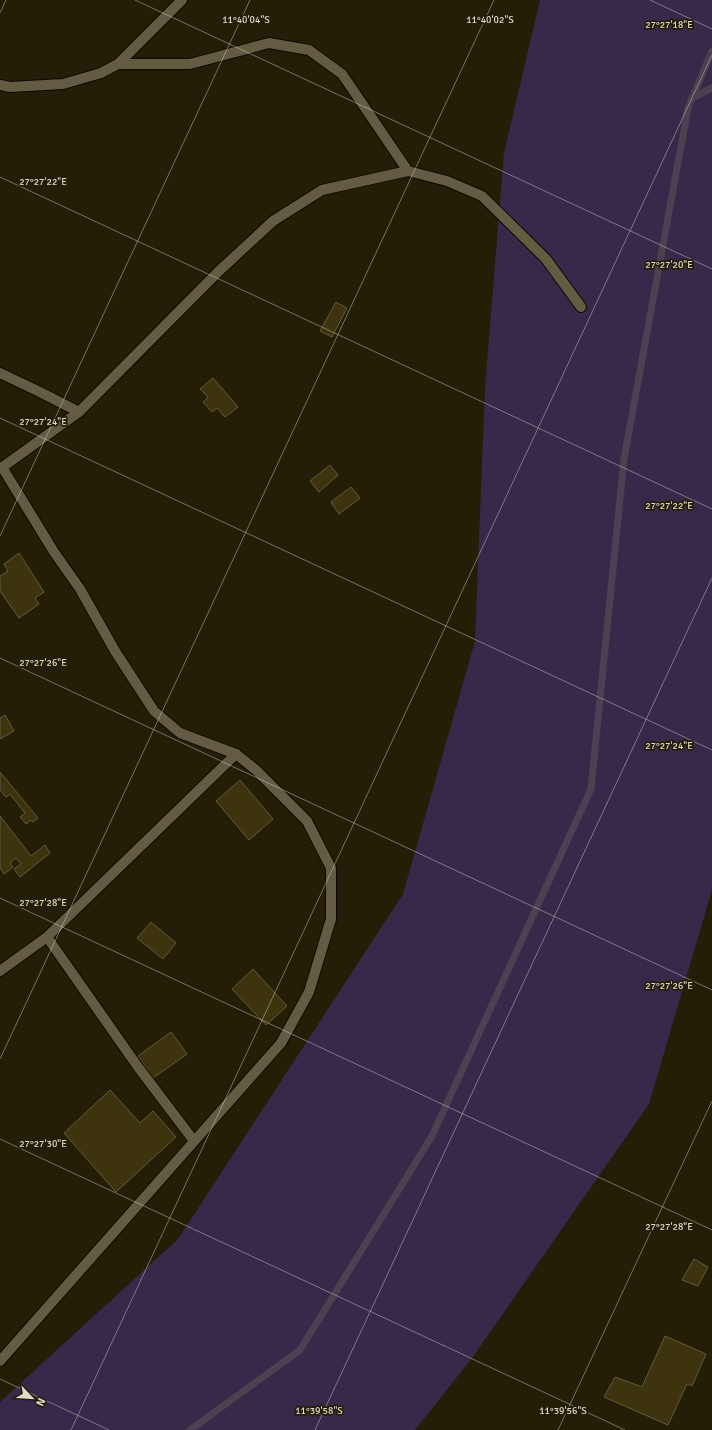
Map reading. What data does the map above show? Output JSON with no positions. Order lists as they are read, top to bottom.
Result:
{
  "north": "bottom right",
  "coordinates": [
    "11°40'04\"S",
    "11°40'02\"S",
    "27°27'18\"E",
    "27°27'22\"E",
    "27°27'20\"E",
    "27°27'24\"E",
    "27°27'26\"E",
    "27°27'28\"E",
    "27°27'30\"E",
    "11°39'58\"S",
    "11°39'56\"S"
  ]
}
